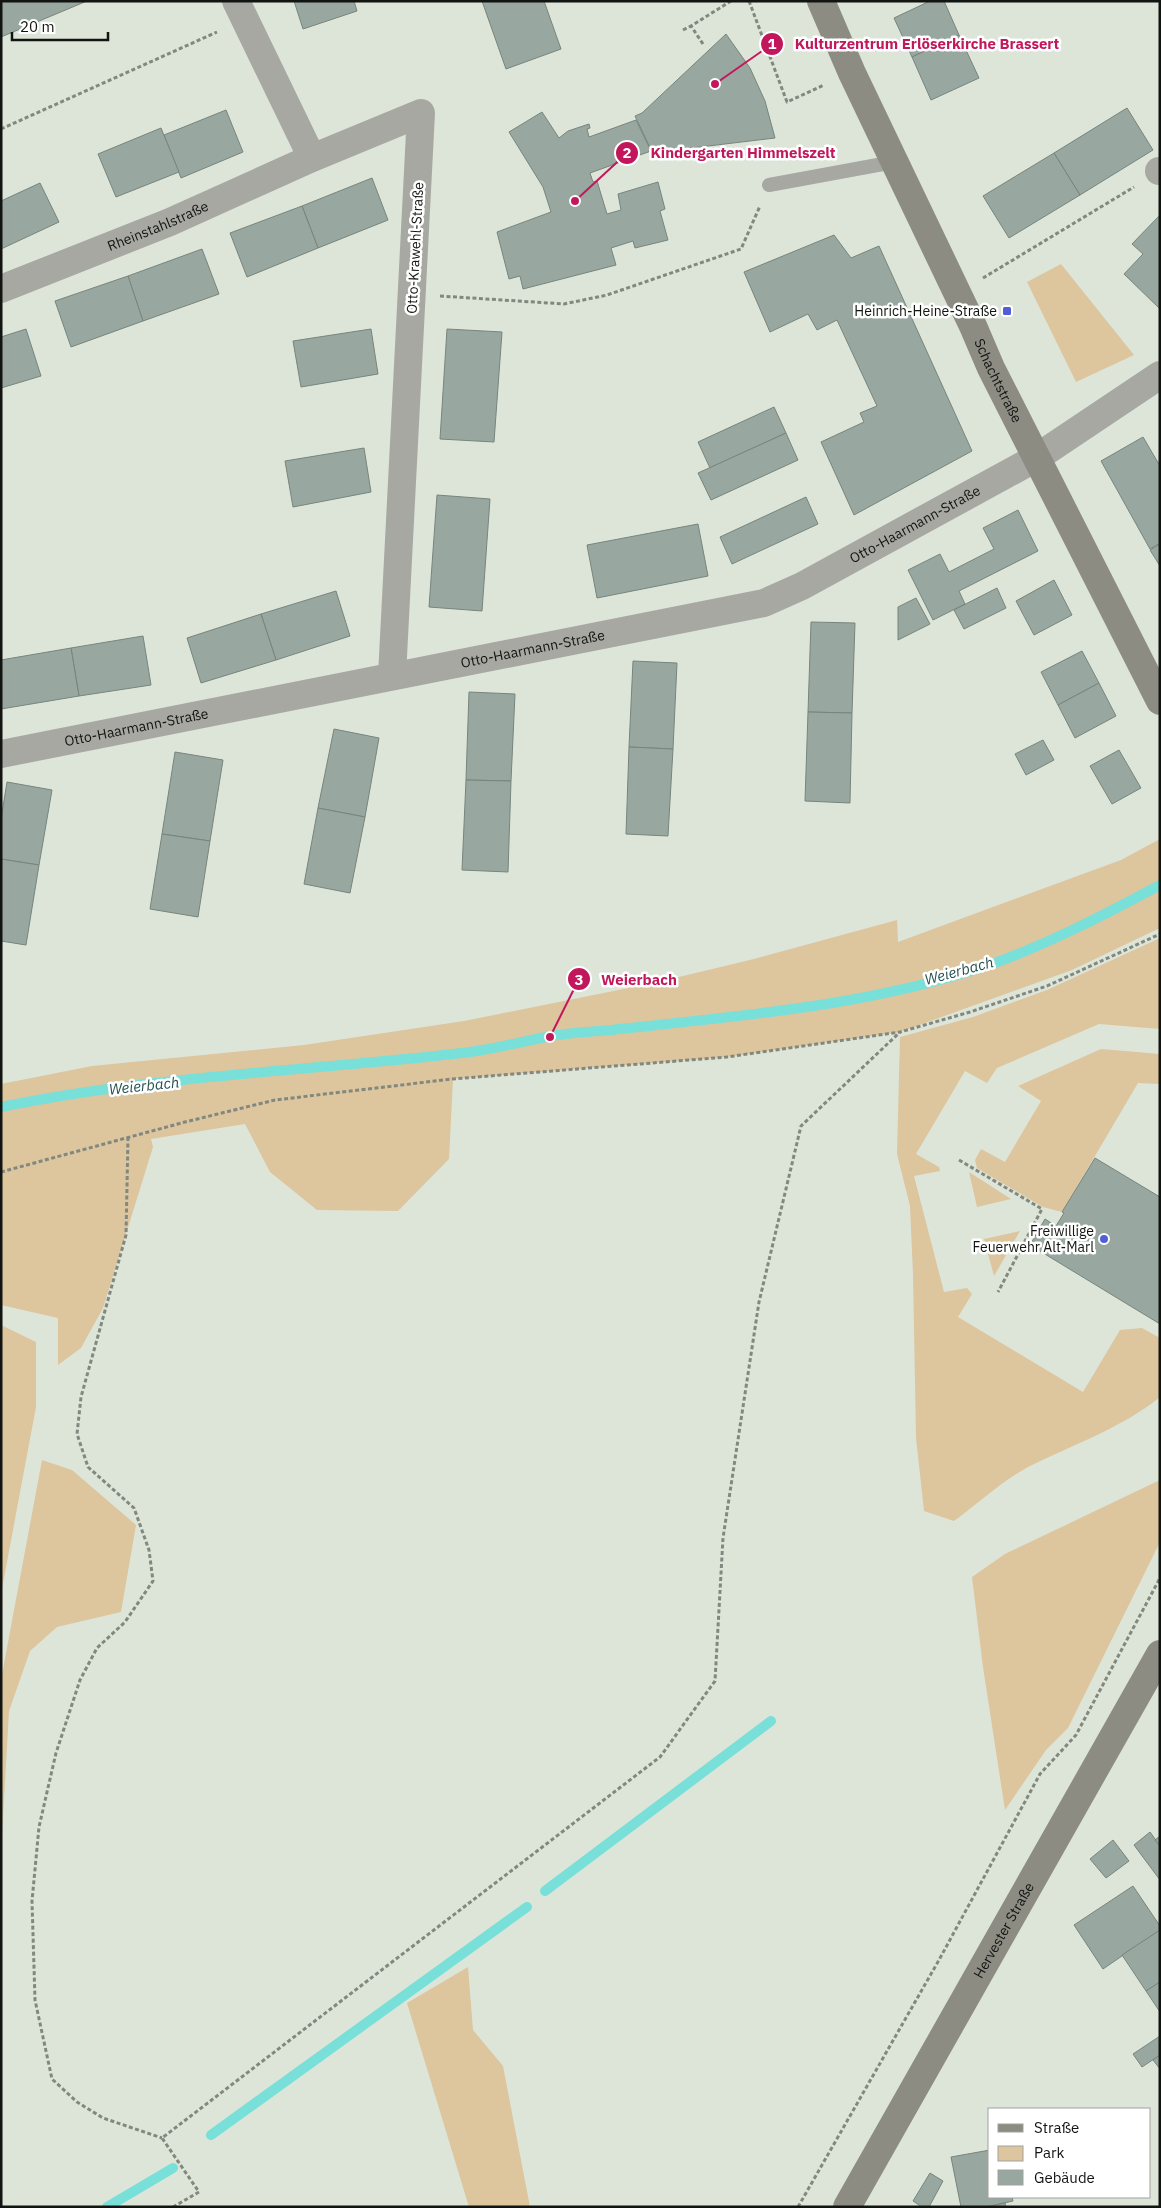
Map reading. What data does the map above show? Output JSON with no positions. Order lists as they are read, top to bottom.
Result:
{
  "streets": {
    "street": [
      "Rheinstahlstraße",
      "Otto-Krawehl-Straße",
      "Schachtstraße",
      "Otto-Haarmann-Straße",
      "Hervester Straße"
    ]
  },
  "crossings": [
    ["Rheinstahlstraße", "Otto-Krawehl-Straße"],
    ["Otto-Krawehl-Straße", "Otto-Haarmann-Straße"],
    ["Schachtstraße", "Otto-Haarmann-Straße"]
  ],
  "water": ["Weierbach"],
  "places": {
    "other": [
      "Kulturzentrum Erlöserkirche Brassert",
      "Kindergarten Himmelszelt",
      "Weierbach",
      "Freiwillige Feuerwehr Alt-Marl"
    ],
    "transit": ["Heinrich-Heine-Straße"]
  },
  "legend": ["Straße", "Park", "Gebäude"],
  "scale_bar": "20 m"
}
